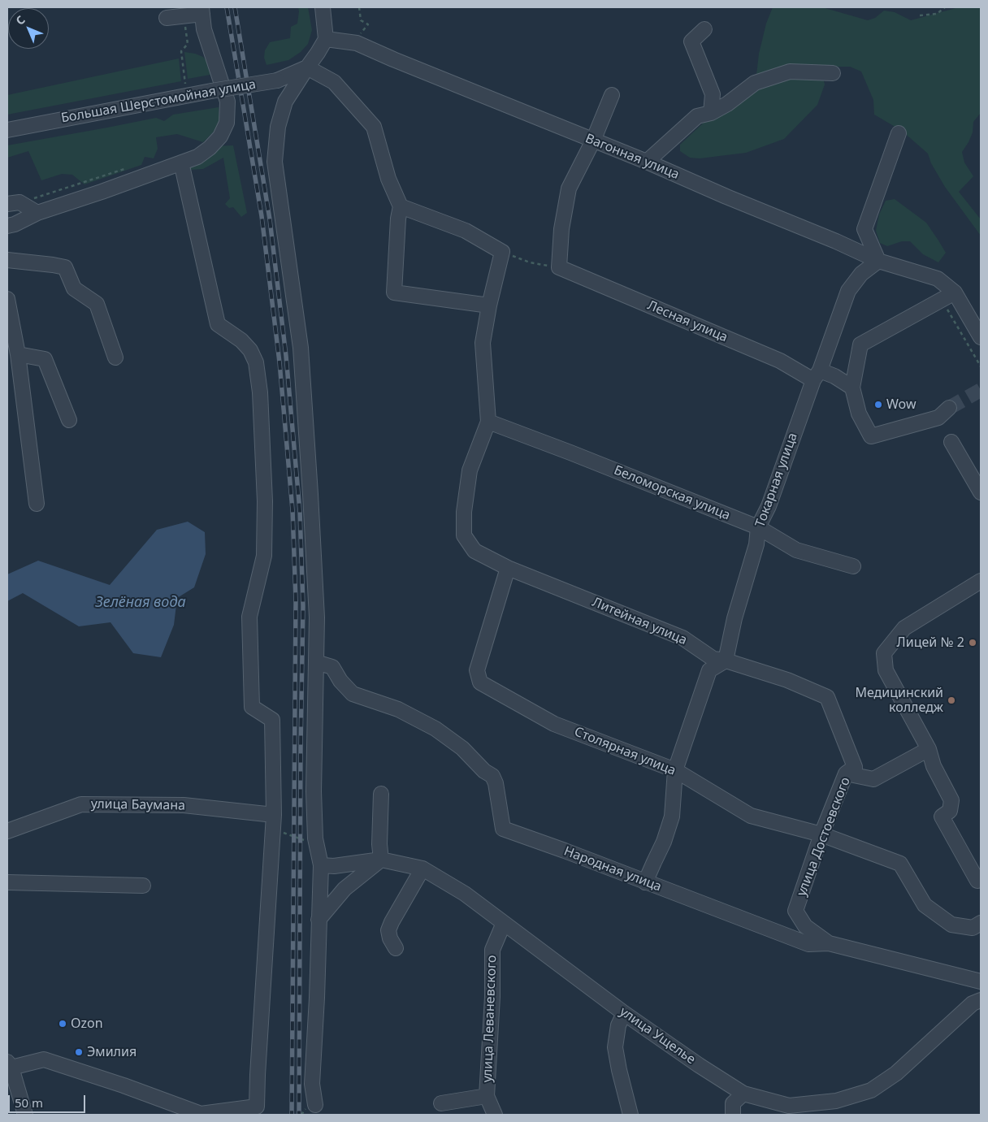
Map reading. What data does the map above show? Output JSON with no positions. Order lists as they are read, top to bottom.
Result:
{
  "streets": {
    "street": [
      "Большая Шерстомойная улица",
      "Вагонная улица",
      "Лесная улица",
      "Токарная улица",
      "Беломорская улица",
      "Литейная улица",
      "Столярная улица",
      "улица Баумана",
      "улица Достоевского",
      "Народная улица",
      "улица Леваневского",
      "улица Ущелье"
    ]
  },
  "crossings": [
    ["Вагонная улица", "Токарная улица"],
    ["Лесная улица", "Токарная улица"],
    ["Токарная улица", "Беломорская улица"],
    ["Токарная улица", "Литейная улица"],
    ["Беломорская улица", "Литейная улица"],
    ["Литейная улица", "Столярная улица"],
    ["Литейная улица", "улица Достоевского"],
    ["Столярная улица", "улица Достоевского"],
    ["улица Достоевского", "Народная улица"],
    ["улица Леваневского", "улица Ущелье"]
  ],
  "water": ["Зелёная вода"],
  "places": [
    "Wow",
    "Лицей № 2",
    "Медицинский колледж",
    "Ozon",
    "Эмилия"
  ],
  "scale_bar": "50 m",
  "north": "top left"
}
